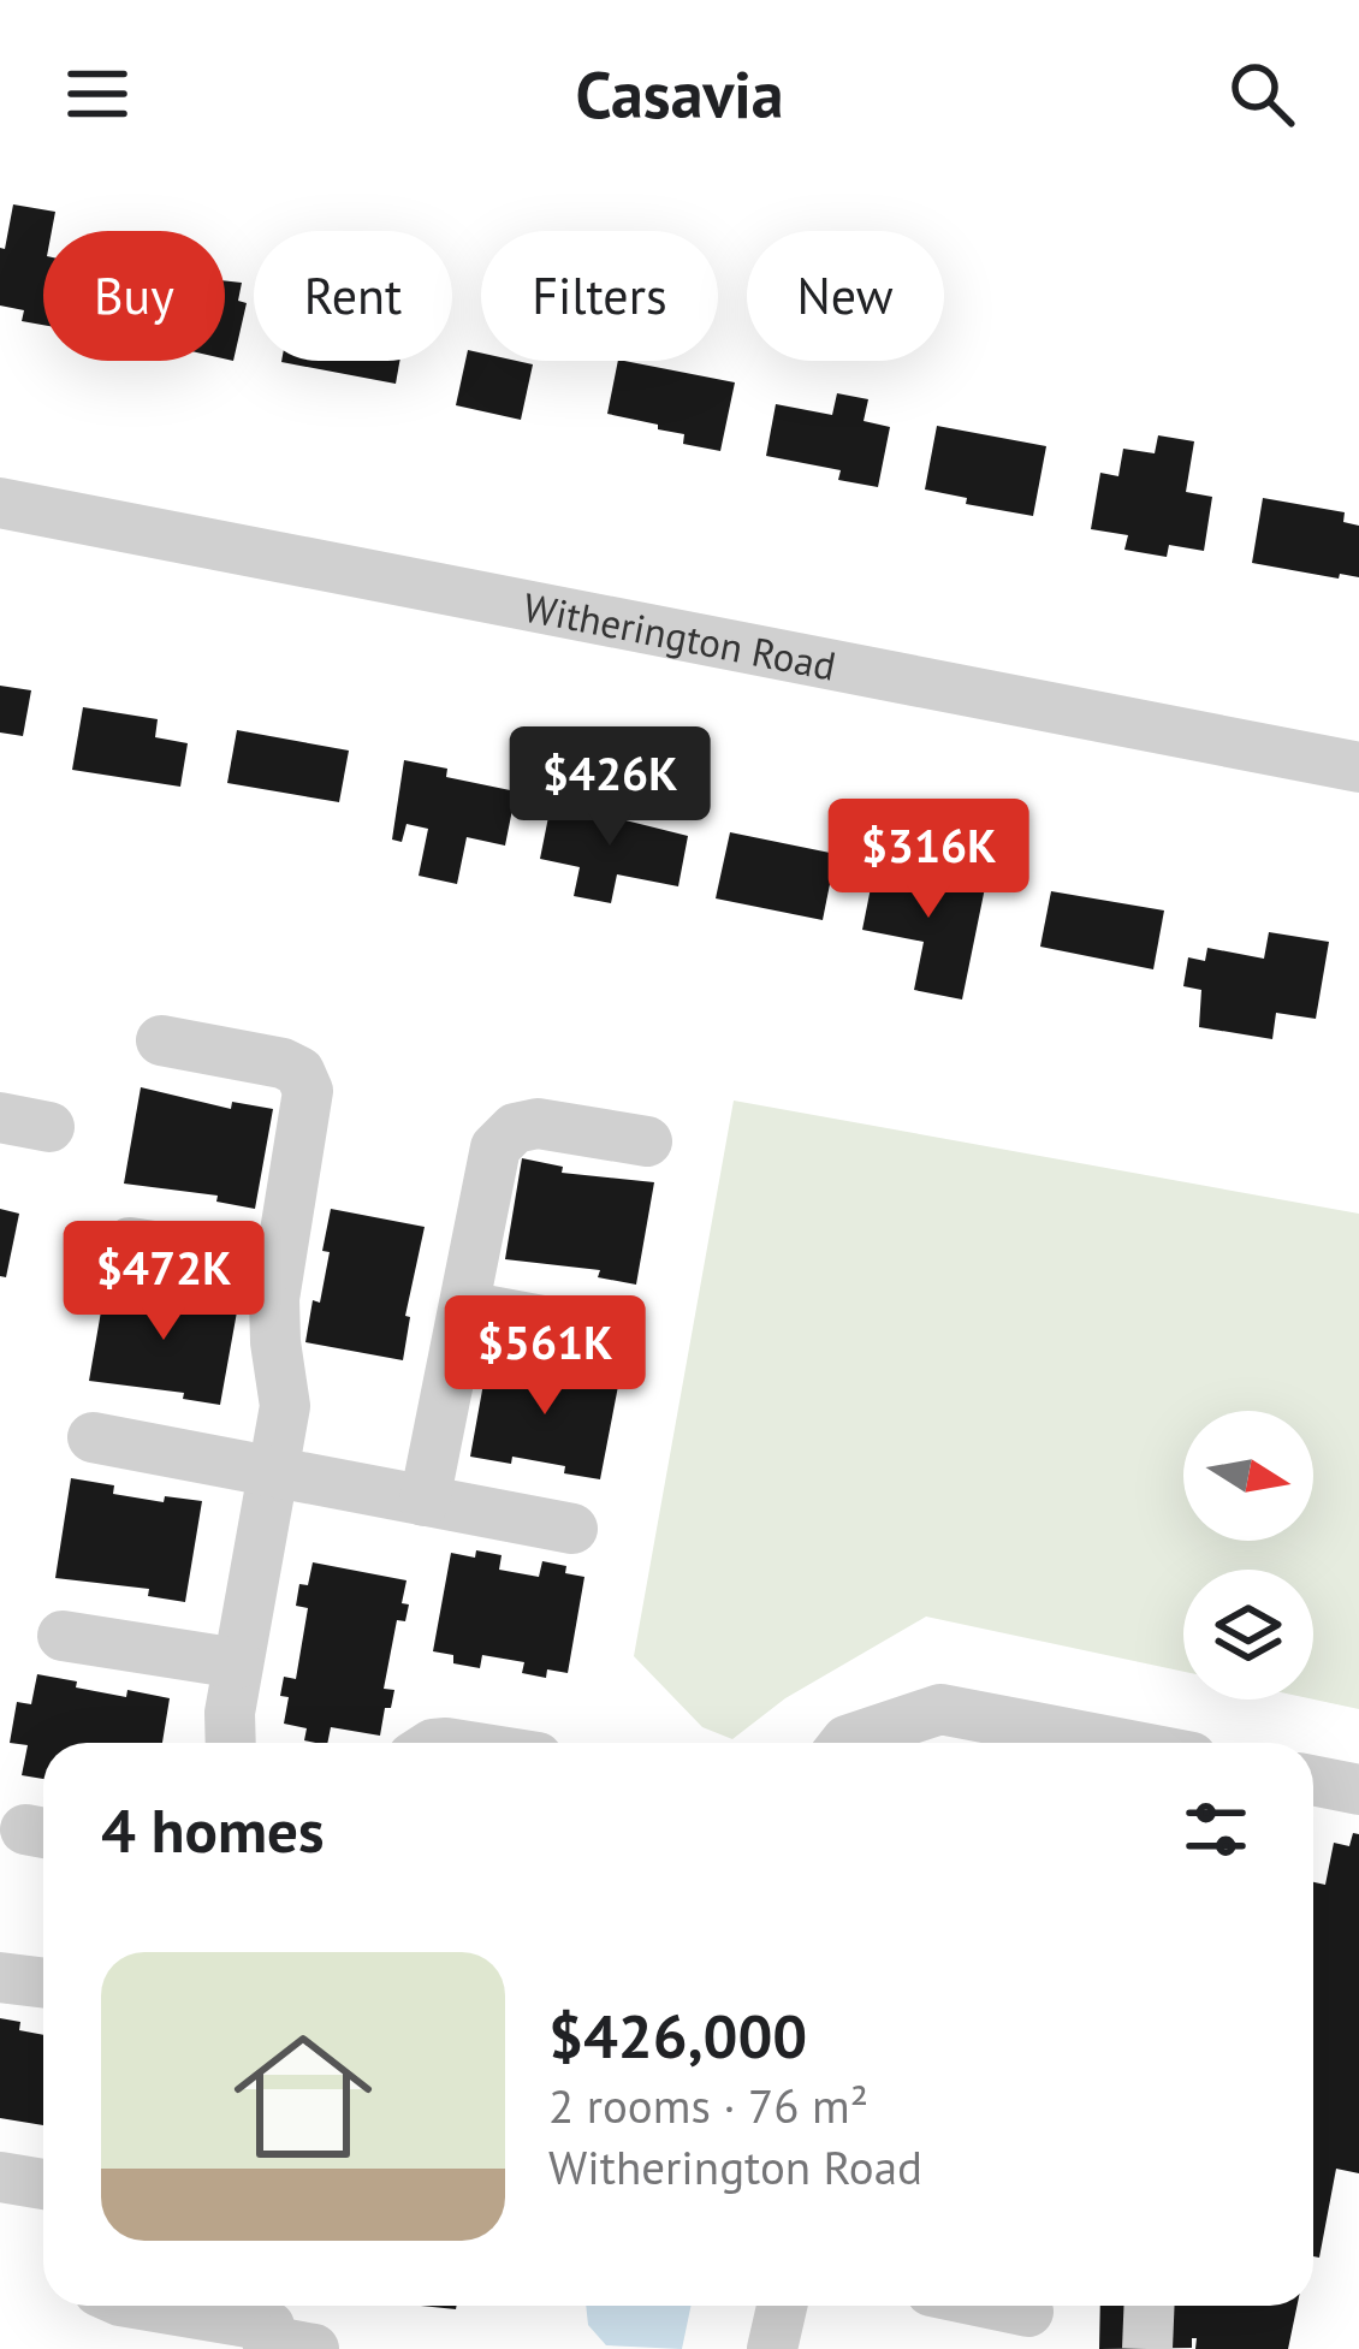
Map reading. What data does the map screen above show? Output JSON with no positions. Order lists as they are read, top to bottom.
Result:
{
  "streets": {
    "street": ["Witherington Road"]
  },
  "north": "right",
  "page": {
    "header": "Casavia",
    "chip": [
      "Buy",
      "Rent",
      "Filters",
      "New"
    ],
    "price": [
      "$426K",
      "$316K",
      "$472K",
      "$561K"
    ],
    "heading": "4 homes",
    "list": [
      {
        "name": "$426,000",
        "note": "2 rooms · 76 m² · Witherington Road"
      }
    ]
  }
}
